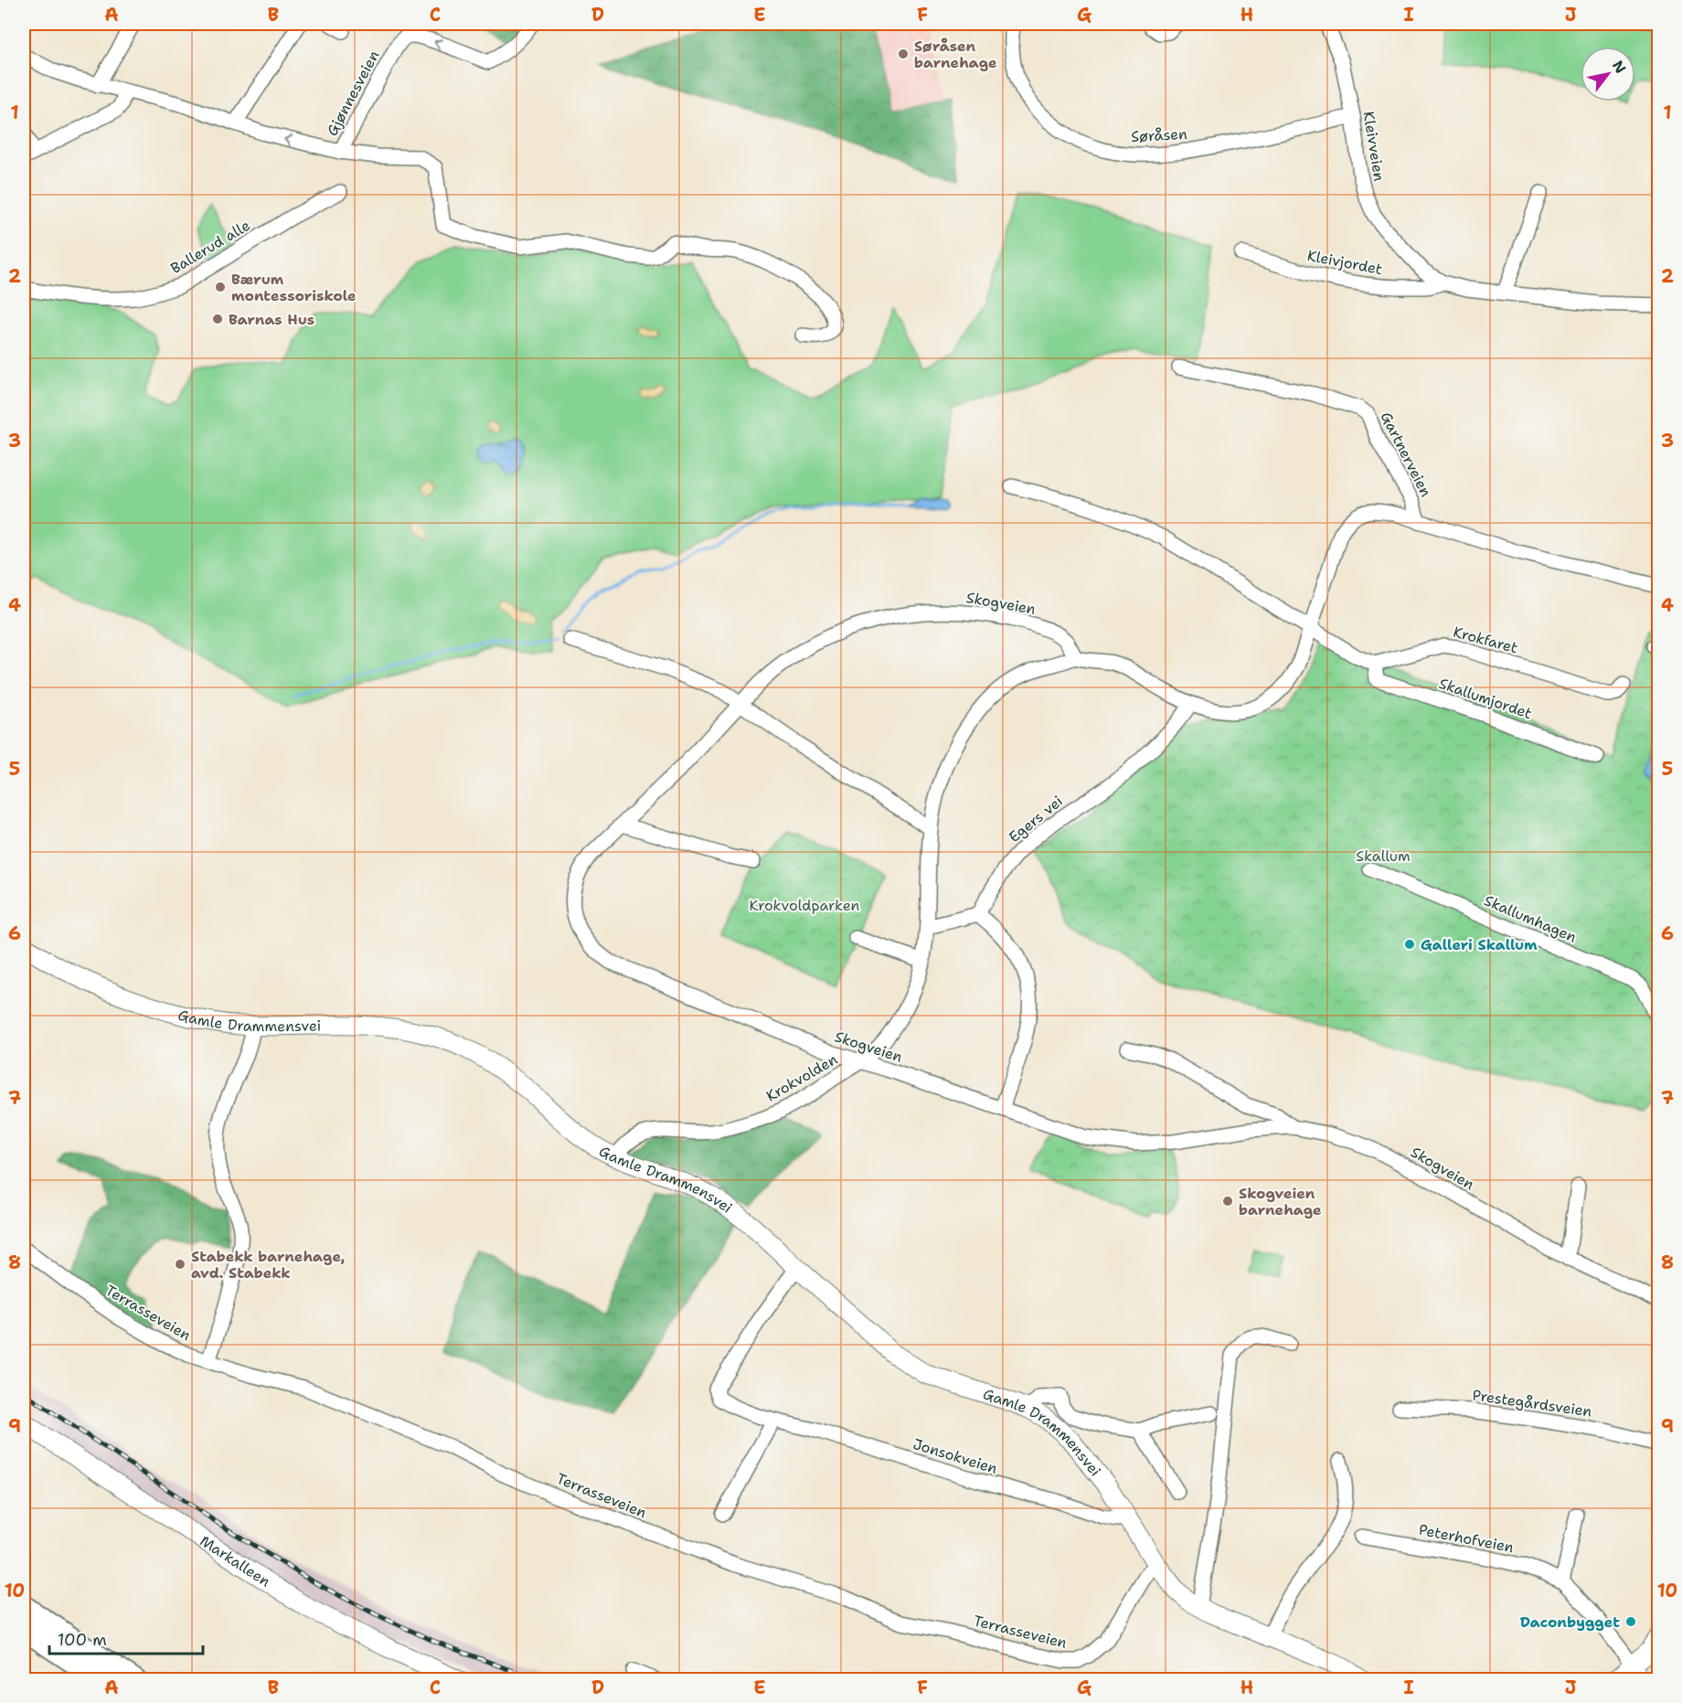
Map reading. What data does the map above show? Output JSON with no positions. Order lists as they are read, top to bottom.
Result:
{
  "streets": {
    "main road": ["Gamle Drammensvei", "Markalleen"],
    "street": [
      "Gjønnesveien",
      "Søråsen",
      "Kleivveien",
      "Ballerud alle",
      "Kleivjordet",
      "Gartnerveien",
      "Skogveien",
      "Krokfaret",
      "Skallumjordet",
      "Egers vei",
      "Skallumhagen",
      "Krokvolden",
      "Terrasseveien",
      "Prestegårdsveien",
      "Jonsokveien",
      "Peterhofveien"
    ]
  },
  "crossings": [
    ["Søråsen", "Kleivveien"],
    ["Kleivveien", "Kleivjordet"],
    ["Skogveien", "Krokvolden"],
    ["Krokfaret", "Skallumjordet"],
    ["Gamle Drammensvei", "Krokvolden"],
    ["Gamle Drammensvei", "Terrasseveien"],
    ["Gamle Drammensvei", "Jonsokveien"]
  ],
  "parks": ["Skallum", "Krokvoldparken"],
  "places": [
    "Søråsen barnehage",
    "Bærum montessoriskole",
    "Barnas Hus",
    "Galleri Skallum",
    "Skogveien barnehage",
    "Stabekk barnehage, avd. Stabekk",
    "Daconbygget"
  ],
  "scale_bar": "100 m",
  "north": "top right",
  "grid": {
    "columns": [
      "A",
      "B",
      "C",
      "D",
      "E",
      "F",
      "G",
      "H",
      "I",
      "J"
    ],
    "rows": [
      "1",
      "2",
      "3",
      "4",
      "5",
      "6",
      "7",
      "8",
      "9",
      "10"
    ]
  }
}
